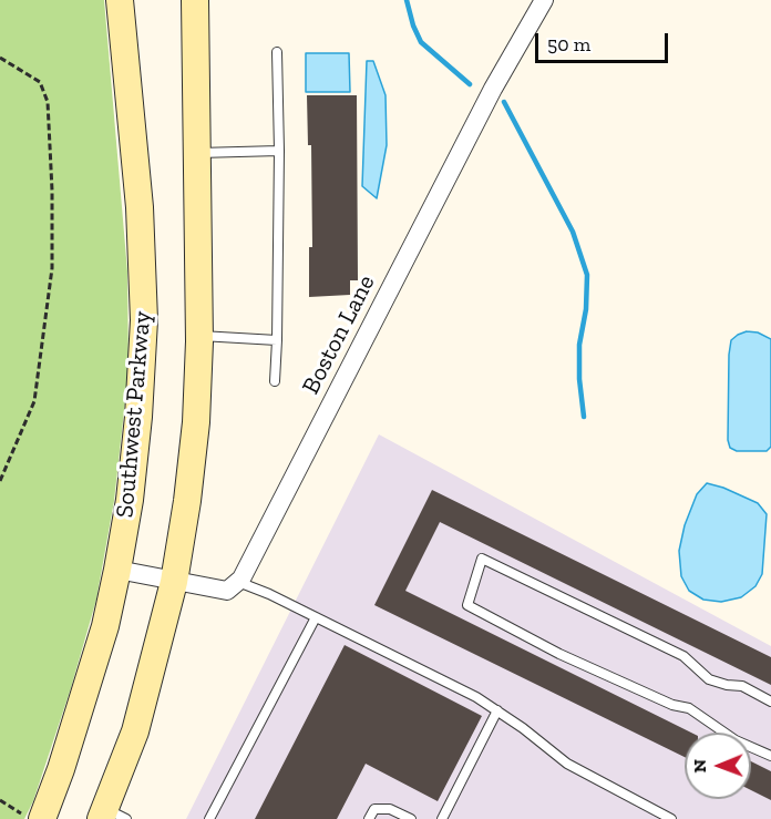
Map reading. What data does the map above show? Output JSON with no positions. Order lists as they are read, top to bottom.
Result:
{
  "streets": {
    "main road": ["Southwest Parkway"],
    "street": ["Boston Lane"]
  },
  "scale_bar": "50 m",
  "north": "left"
}
